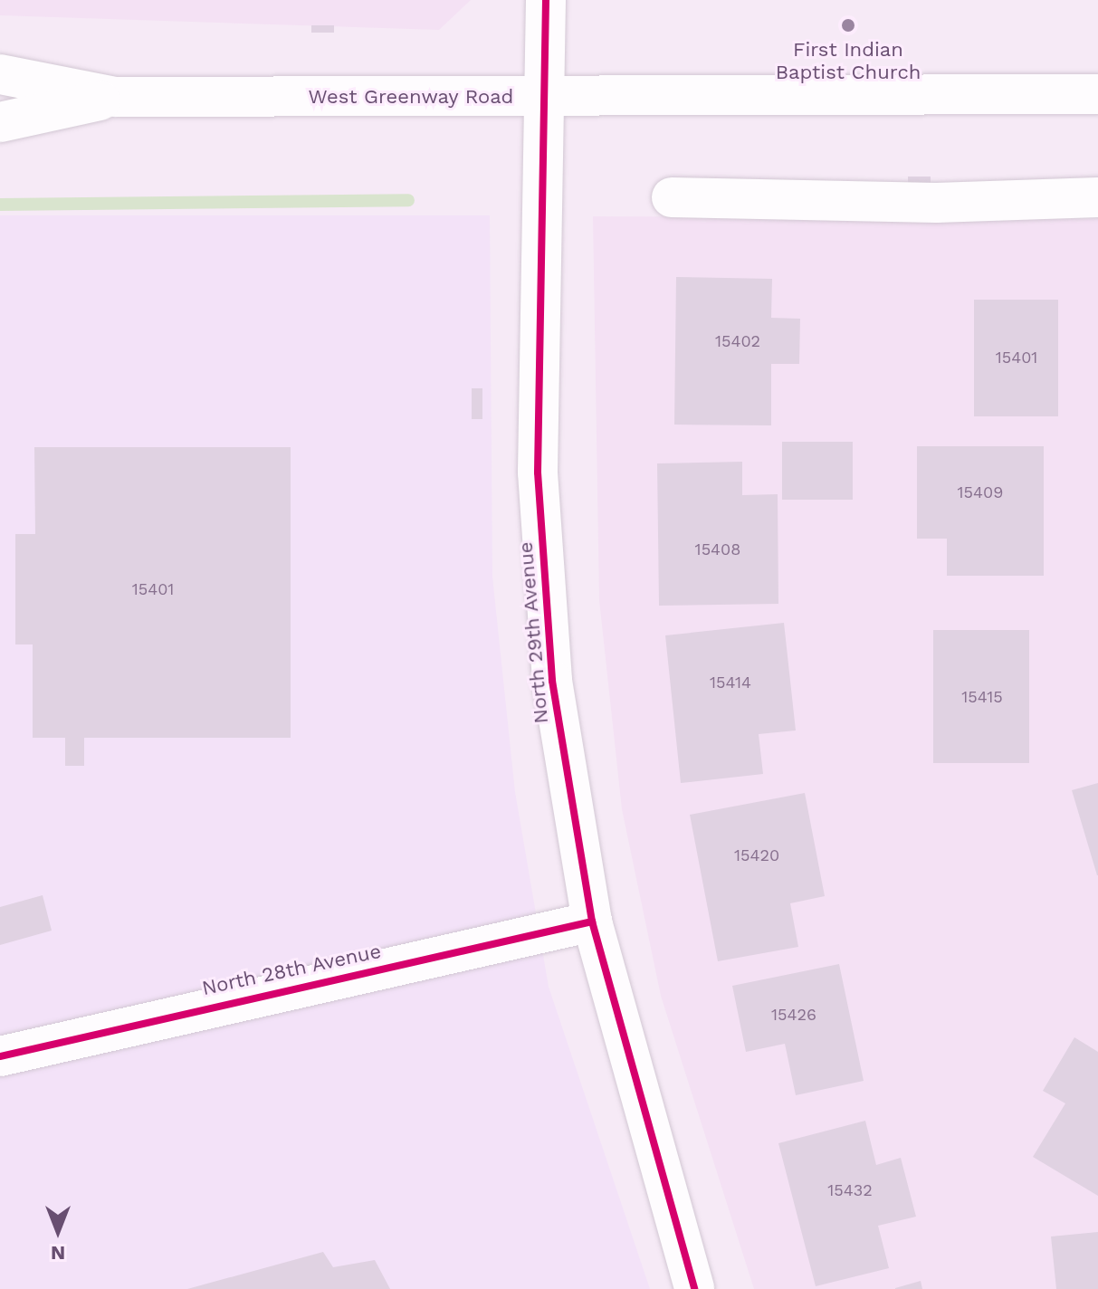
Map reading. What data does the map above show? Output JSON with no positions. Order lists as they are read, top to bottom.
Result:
{
  "streets": {
    "street": ["West Greenway Road", "North 29th Avenue", "North 28th Avenue"]
  },
  "crossings": [
    ["West Greenway Road", "North 29th Avenue"],
    ["North 29th Avenue", "North 28th Avenue"]
  ],
  "places": ["First Indian Baptist Church"],
  "house_numbers": [
    "15402",
    "15401",
    "15409",
    "15408",
    "15401",
    "15414",
    "15415",
    "15420",
    "15426",
    "15432"
  ],
  "north": "bottom"
}
